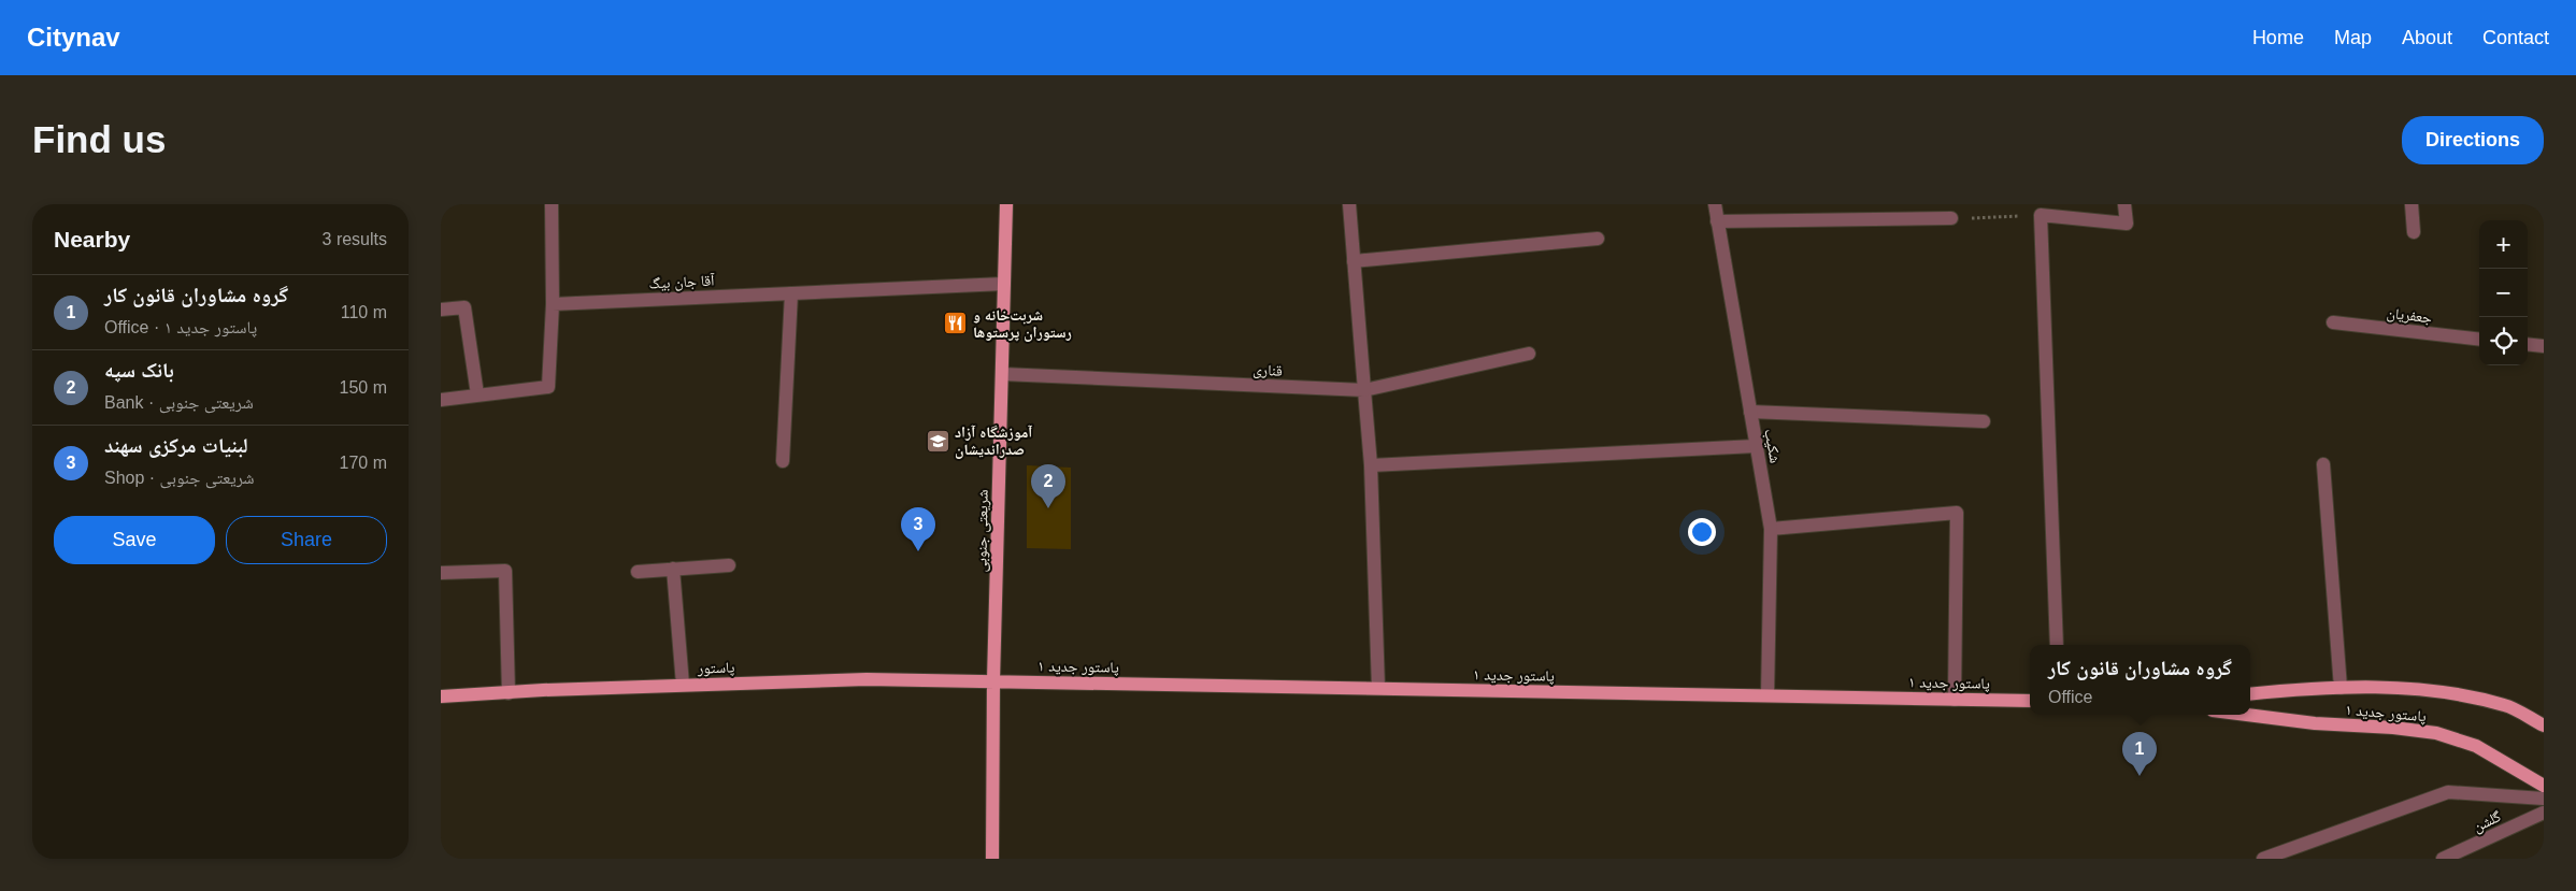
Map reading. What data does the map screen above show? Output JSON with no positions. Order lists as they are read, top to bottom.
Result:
{
  "streets": {
    "main road": ["شریعتی جنوبی", "پاستور جدید ۱", "پاستور"],
    "street": [
      "آقا جان بیگ",
      "جعفریان",
      "قناری",
      "شکیب",
      "گلشن"
    ]
  },
  "crossings": [
    ["آقا جان بیگ", "شریعتی جنوبی"],
    ["قناری", "شریعتی جنوبی"],
    ["شکیب", "پاستور جدید ۱"],
    ["شریعتی جنوبی", "پاستور جدید ۱"],
    ["شریعتی جنوبی", "پاستور"],
    ["پاستور جدید ۱", "پاستور"]
  ],
  "places": {
    "restaurant": ["شربت‌خانه و رستوران پرستوها"],
    "school or university": ["آموزشگاه آزاد صدراندیشان"]
  },
  "page": {
    "header": "Citynav",
    "nav": [
      "Home",
      "Map",
      "About",
      "Contact"
    ],
    "buttons": [
      "Directions",
      ["Save", "Share"]
    ],
    "title": "Find us",
    "heading": ["Nearby", "3 results"],
    "map_buttons": ["+", "−"],
    "list": [
      {
        "mark": "1",
        "name": "گروه مشاوران قانون کار",
        "note": "Office · پاستور جدید ۱",
        "value": "110 m"
      },
      {
        "mark": "2",
        "name": "بانک سپه",
        "note": "Bank · شریعتی جنوبی",
        "value": "150 m"
      },
      {
        "mark": "3",
        "name": "لبنیات مرکزی سهند",
        "note": "Shop · شریعتی جنوبی",
        "value": "170 m"
      }
    ],
    "pins": ["2", "3", "1"],
    "popup": ["گروه مشاوران قانون کار", "Office"]
  }
}
